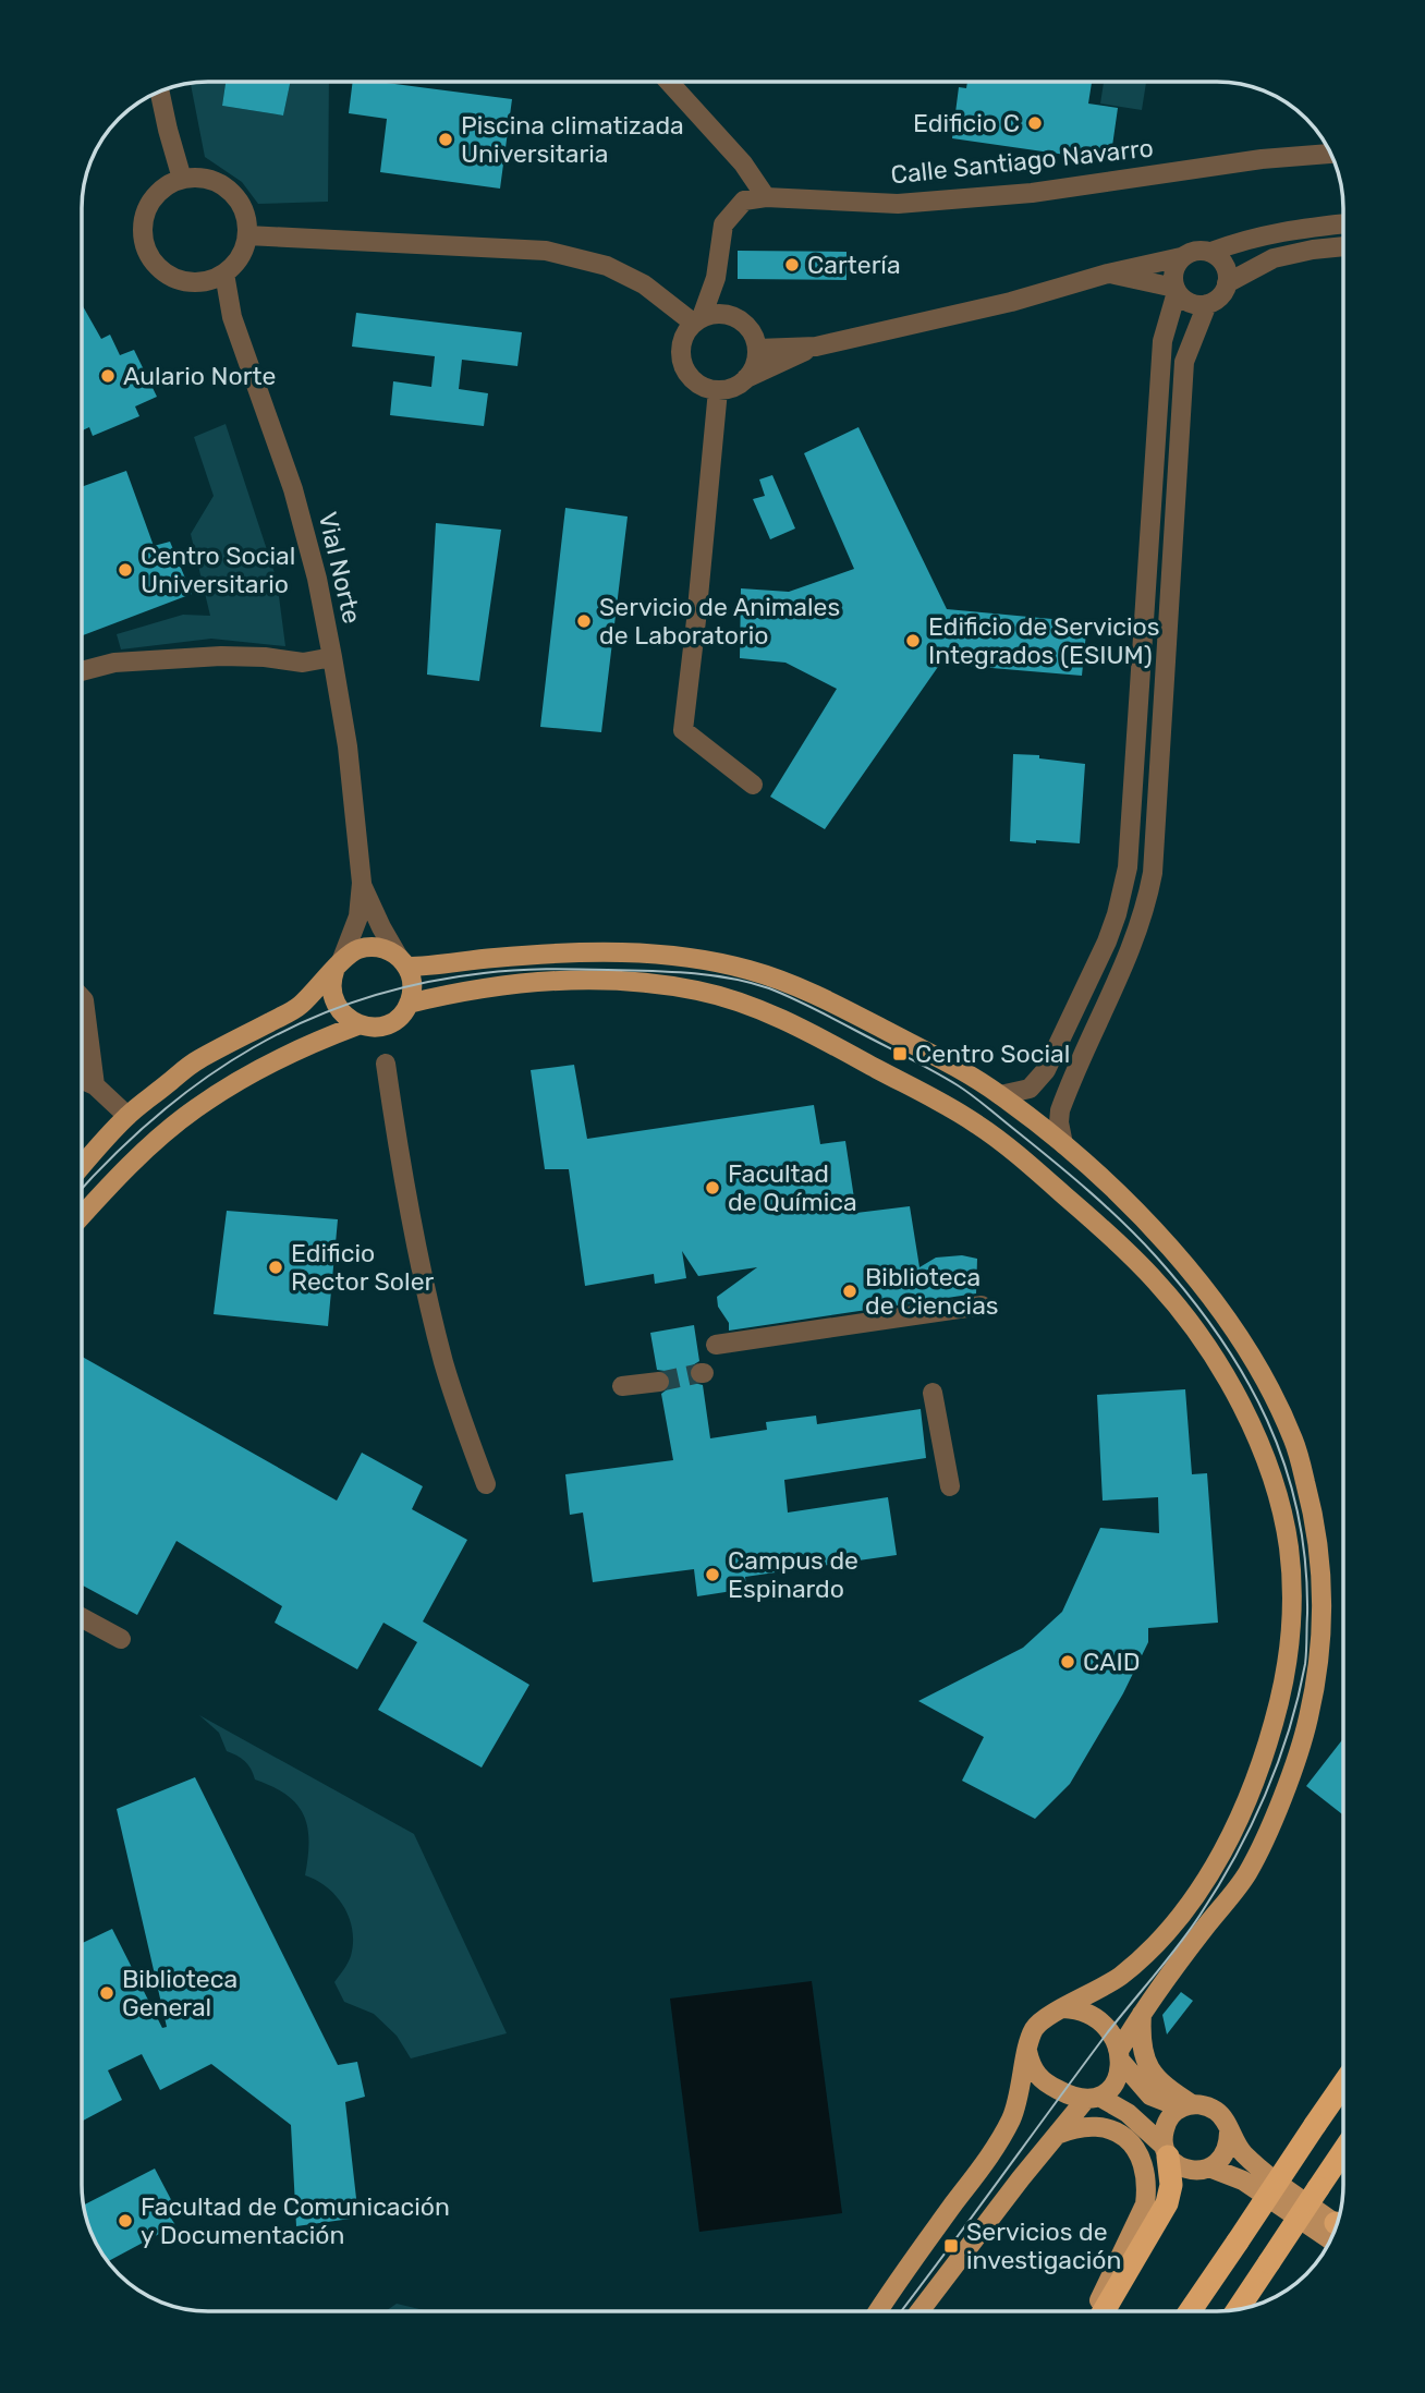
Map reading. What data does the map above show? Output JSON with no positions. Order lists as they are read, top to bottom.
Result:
{
  "streets": {
    "street": ["Calle Santiago Navarro", "Vial Norte"]
  },
  "places": {
    "other": [
      "Edificio C",
      "Piscina climatizada Universitaria",
      "Cartería",
      "Aulario Norte",
      "Centro Social Universitario",
      "Servicio de Animales de Laboratorio",
      "Edificio de Servicios Integrados (ESIUM)",
      "Facultad de Química",
      "Edificio Rector Soler",
      "Biblioteca de Ciencias",
      "Campus de Espinardo",
      "CAID",
      "Biblioteca General",
      "Facultad de Comunicación y Documentación"
    ],
    "transit": ["Centro Social", "Servicios de investigación"]
  }
}
